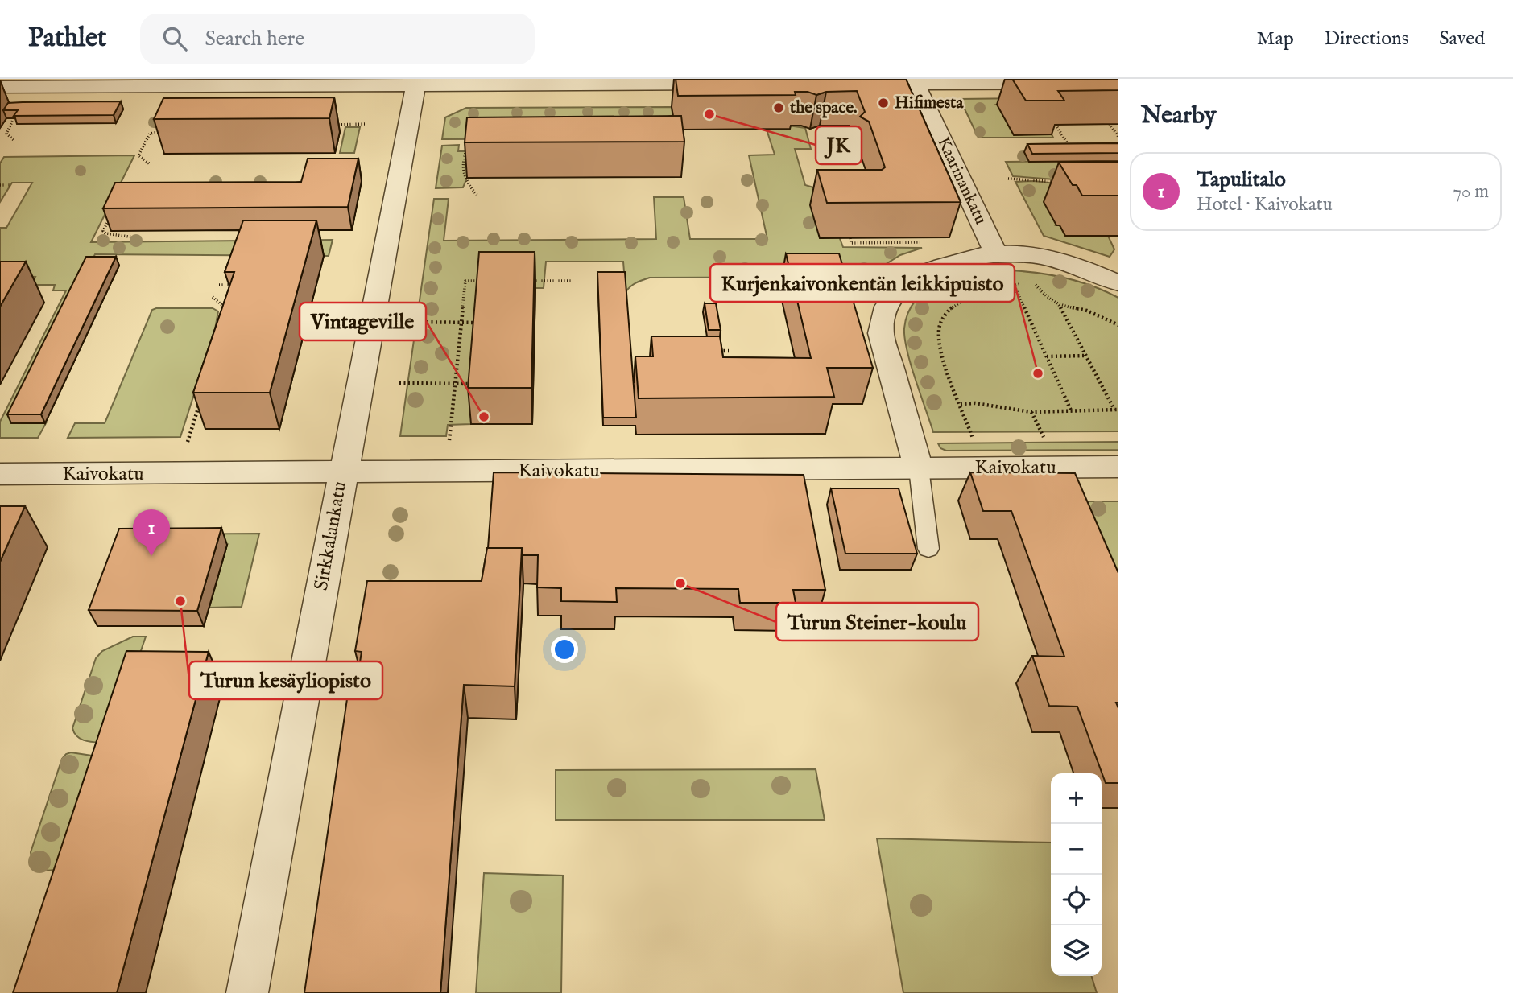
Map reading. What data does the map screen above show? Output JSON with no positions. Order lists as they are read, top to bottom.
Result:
{
  "streets": {
    "street": ["Kaarinankatu", "Kaivokatu", "Sirkkalankatu"]
  },
  "crossings": [
    ["Kaivokatu", "Sirkkalankatu"]
  ],
  "places": [
    "Hifimesta",
    "the space.",
    "JK",
    "Kurjenkaivonkentän leikkipuisto",
    "Vintageville",
    "Turun Steiner-koulu",
    "Turun kesäyliopisto"
  ],
  "page": {
    "header": "Pathlet",
    "search": "Search here",
    "nav": ["Map", "Directions", "Saved"],
    "heading": "Nearby",
    "list": [
      {
        "mark": "1",
        "name": "Tapulitalo",
        "note": "Hotel · Kaivokatu",
        "value": "70 m"
      }
    ],
    "pins": "1",
    "map_buttons": ["+", "−"]
  }
}
